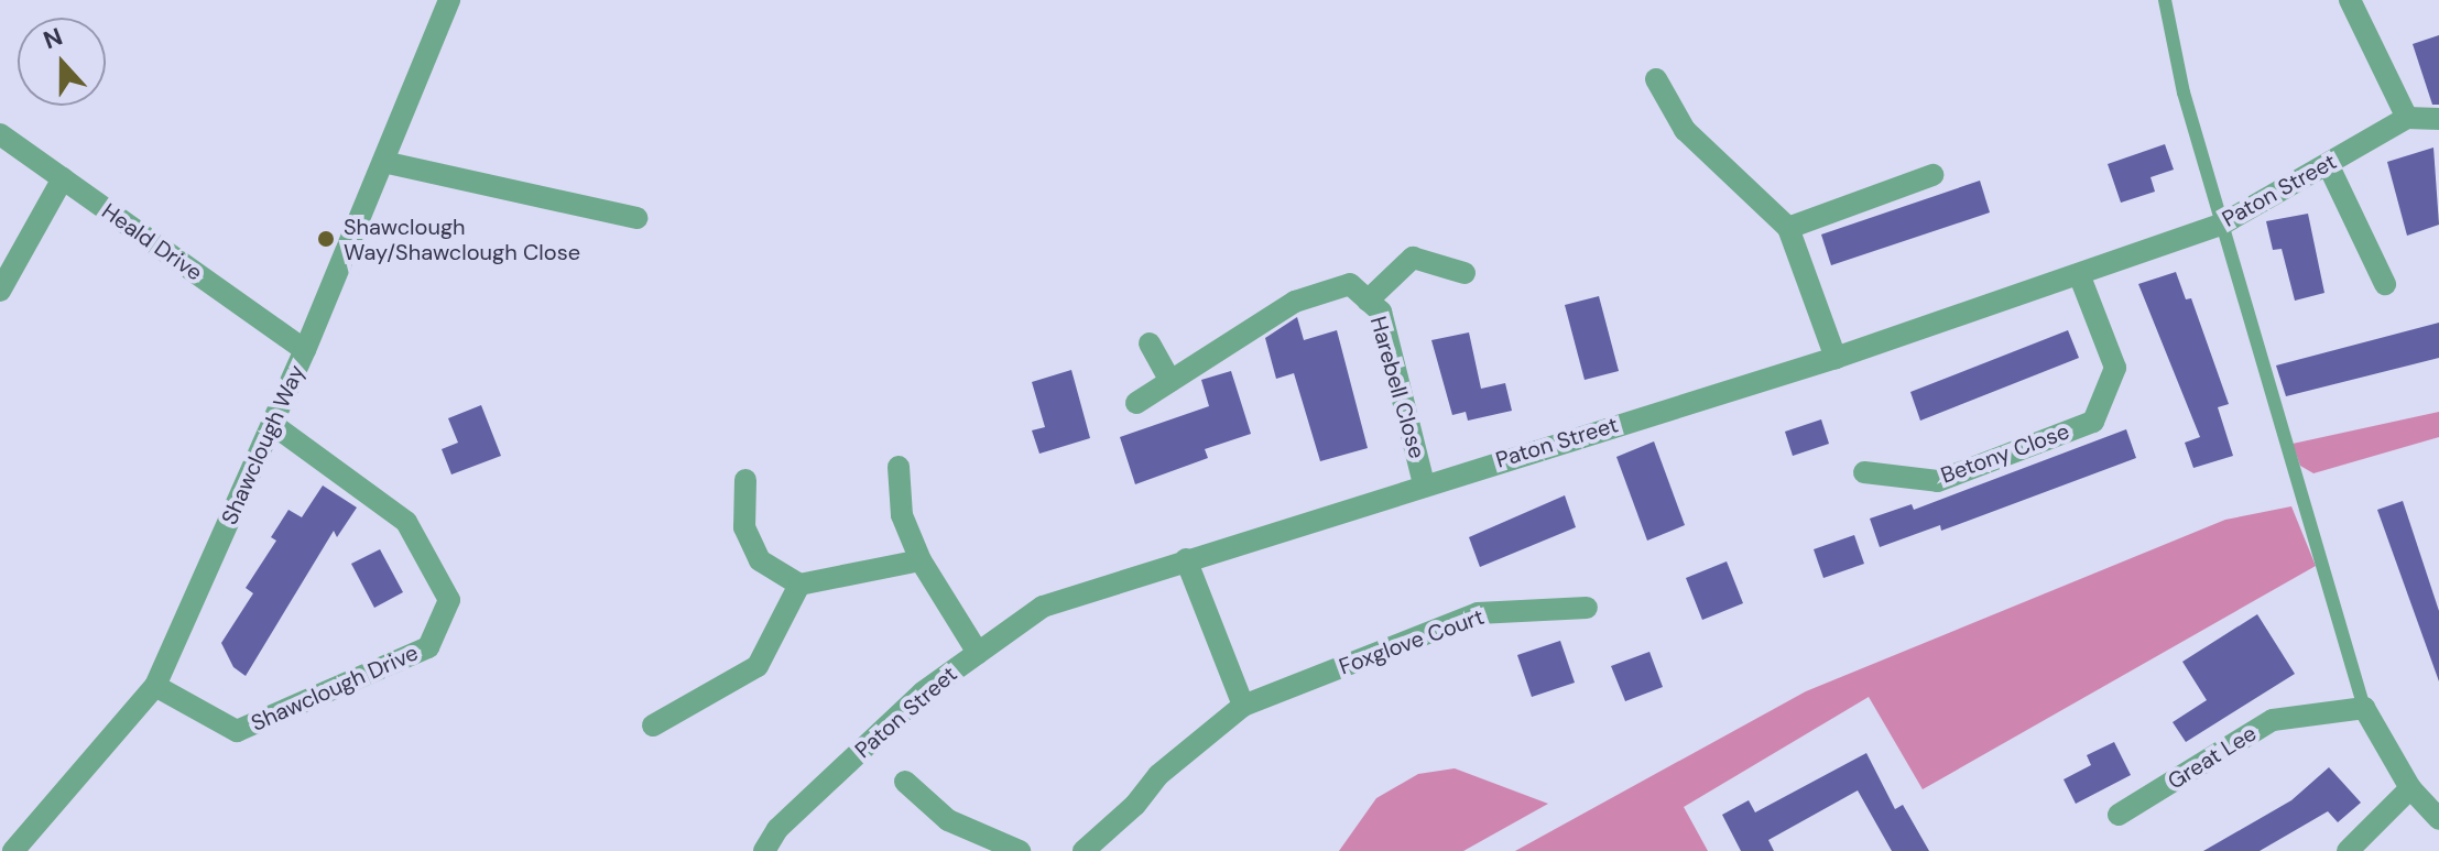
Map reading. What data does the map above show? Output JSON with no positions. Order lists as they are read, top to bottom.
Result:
{
  "streets": {
    "street": [
      "Paton Street",
      "Heald Drive",
      "Harebell Close",
      "Shawclough Way",
      "Betony Close",
      "Foxglove Court",
      "Shawclough Drive",
      "Great Lee"
    ]
  },
  "crossings": [
    ["Paton Street", "Harebell Close"],
    ["Paton Street", "Betony Close"],
    ["Heald Drive", "Shawclough Way"],
    ["Shawclough Way", "Shawclough Drive"]
  ],
  "places": ["Shawclough Way/Shawclough Close"],
  "north": "top"
}
